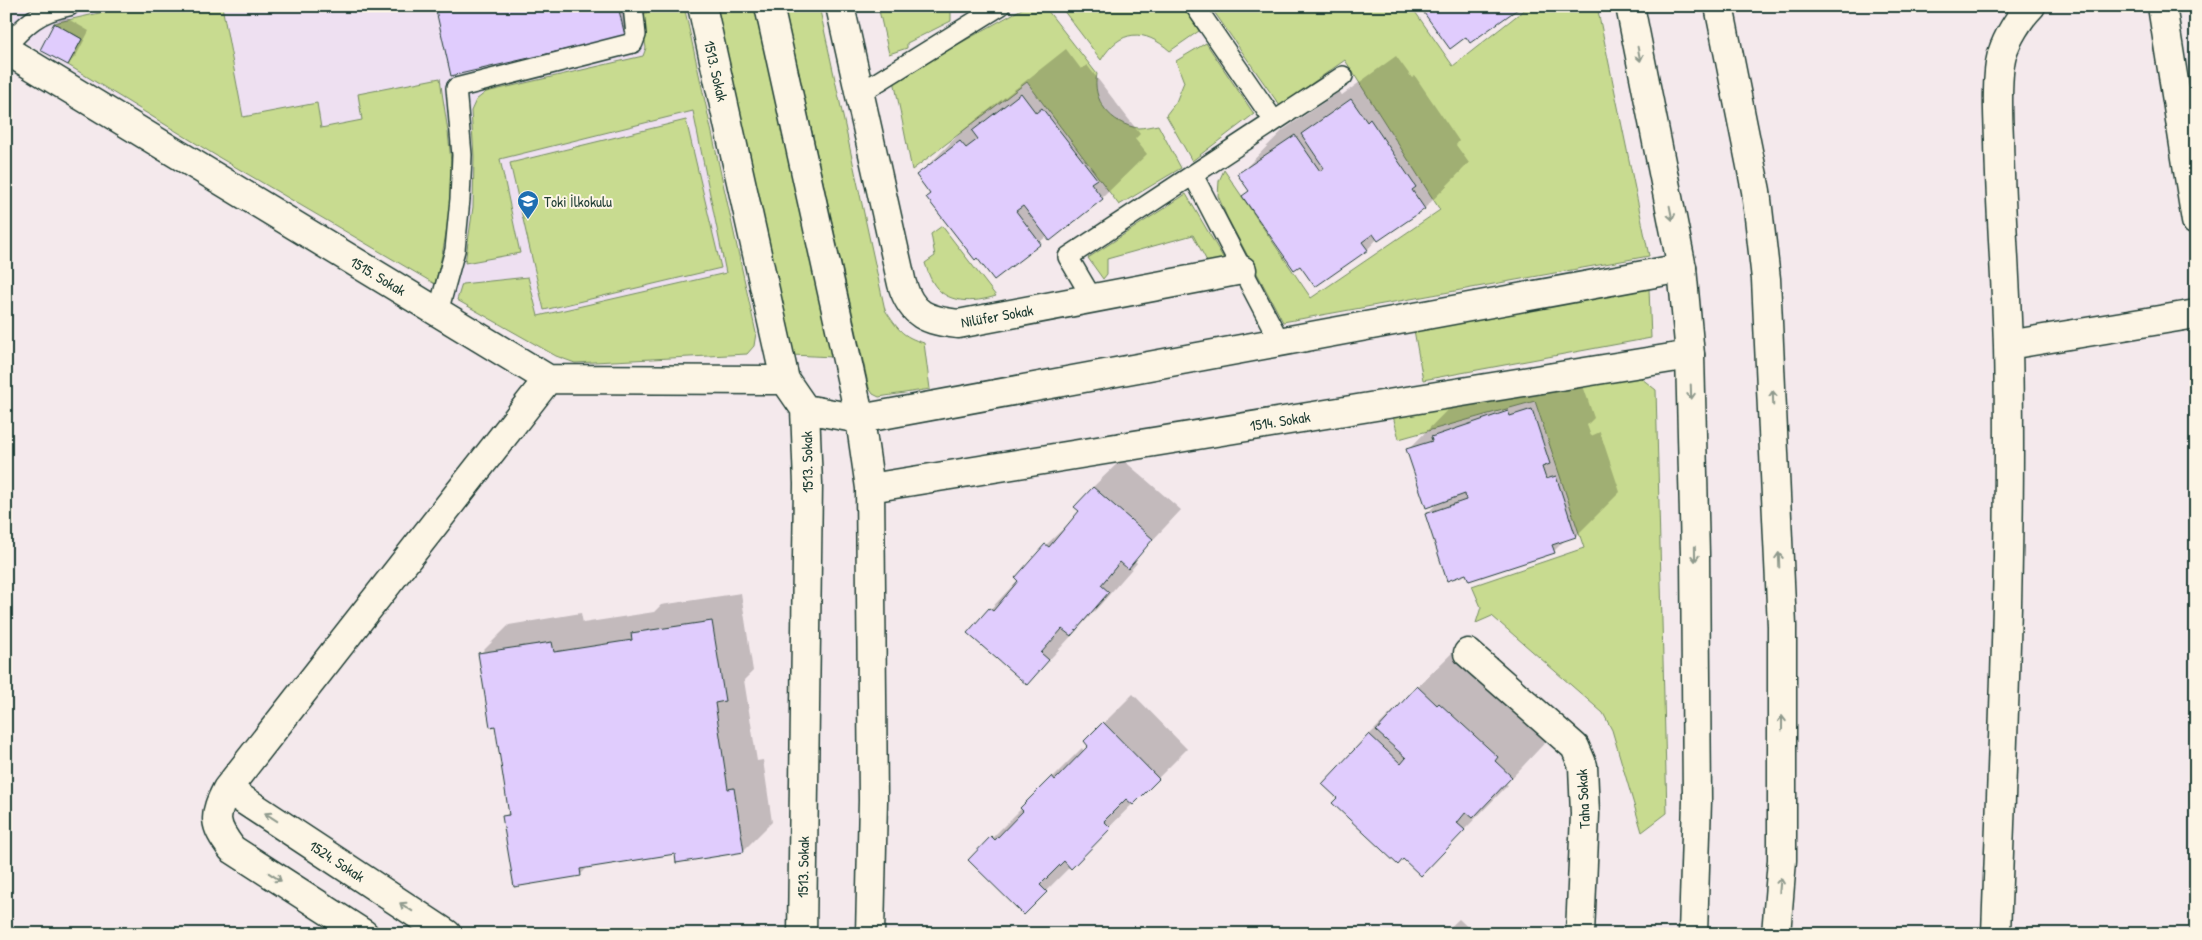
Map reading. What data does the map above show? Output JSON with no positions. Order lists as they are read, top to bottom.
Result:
{
  "streets": {
    "street": [
      "1513. Sokak",
      "1515. Sokak",
      "Nilüfer Sokak",
      "1514. Sokak",
      "Taha Sokak",
      "1524. Sokak"
    ]
  },
  "one_way": ["1524. Sokak"],
  "places": {
    "school or university": ["Toki İlkokulu"]
  }
}
